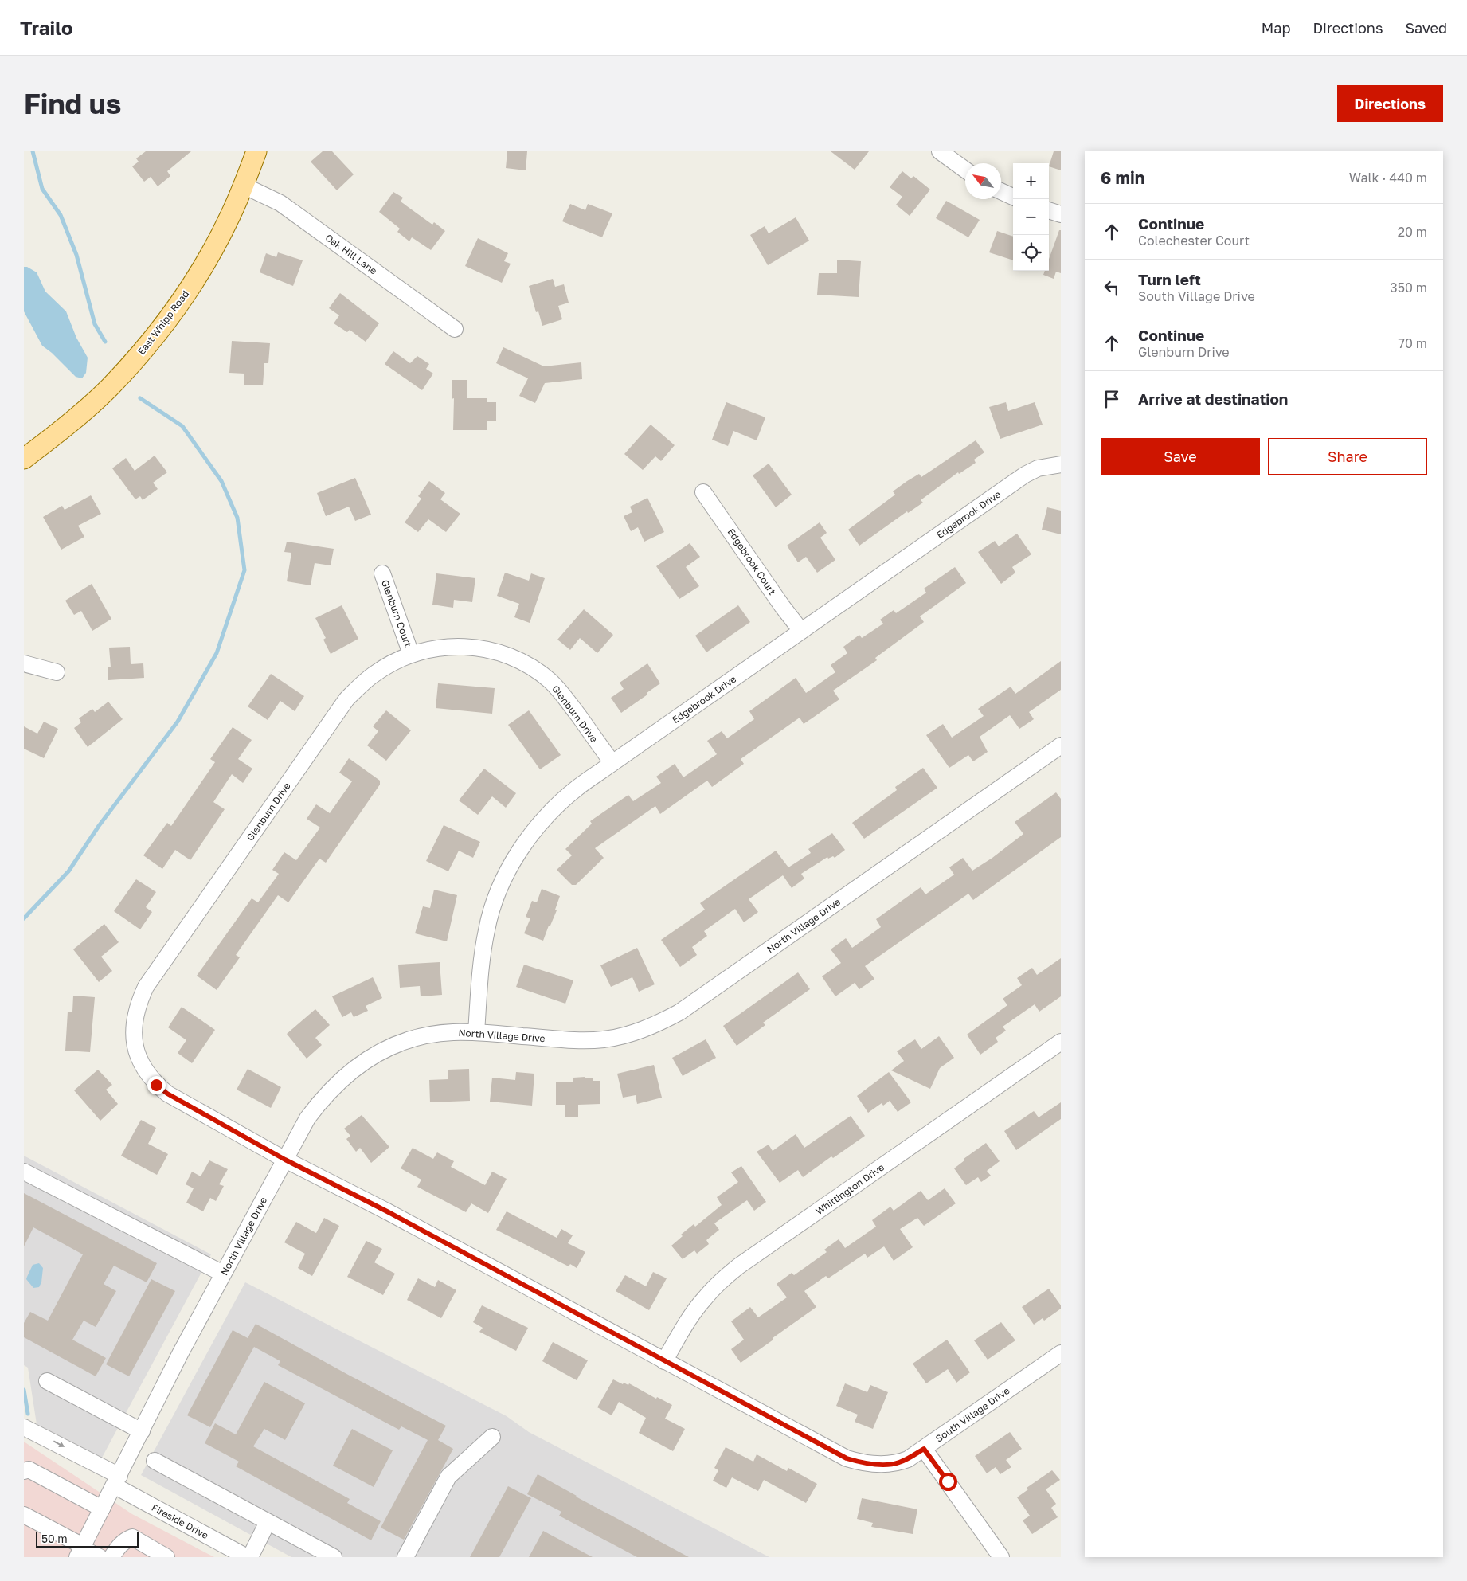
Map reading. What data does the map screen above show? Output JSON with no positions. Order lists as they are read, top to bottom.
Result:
{
  "streets": {
    "main road": ["East Whipp Road"],
    "street": [
      "Oak Hill Lane",
      "Edgebrook Drive",
      "Edgebrook Court",
      "Glenburn Court",
      "Glenburn Drive",
      "North Village Drive",
      "Whittington Drive",
      "South Village Drive",
      "Fireside Drive"
    ]
  },
  "crossings": [
    ["Oak Hill Lane", "East Whipp Road"],
    ["Edgebrook Drive", "Edgebrook Court"],
    ["Edgebrook Drive", "Glenburn Drive"],
    ["Edgebrook Drive", "North Village Drive"],
    ["Glenburn Court", "Glenburn Drive"],
    ["Glenburn Drive", "North Village Drive"],
    ["Glenburn Drive", "South Village Drive"],
    ["North Village Drive", "South Village Drive"],
    ["North Village Drive", "Fireside Drive"],
    ["Whittington Drive", "South Village Drive"]
  ],
  "scale_bar": "50 m",
  "north": "top left",
  "page": {
    "header": "Trailo",
    "nav": ["Map", "Directions", "Saved"],
    "buttons": [
      "Directions",
      ["Save", "Share"]
    ],
    "title": "Find us",
    "heading": ["6 min", "Walk · 440 m"],
    "map_buttons": ["+", "−"],
    "list": [
      ["Continue", "Colechester Court", "20 m"],
      ["Turn left", "South Village Drive", "350 m"],
      ["Continue", "Glenburn Drive", "70 m"],
      "Arrive at destination"
    ],
    "scale": "50 m"
  }
}
